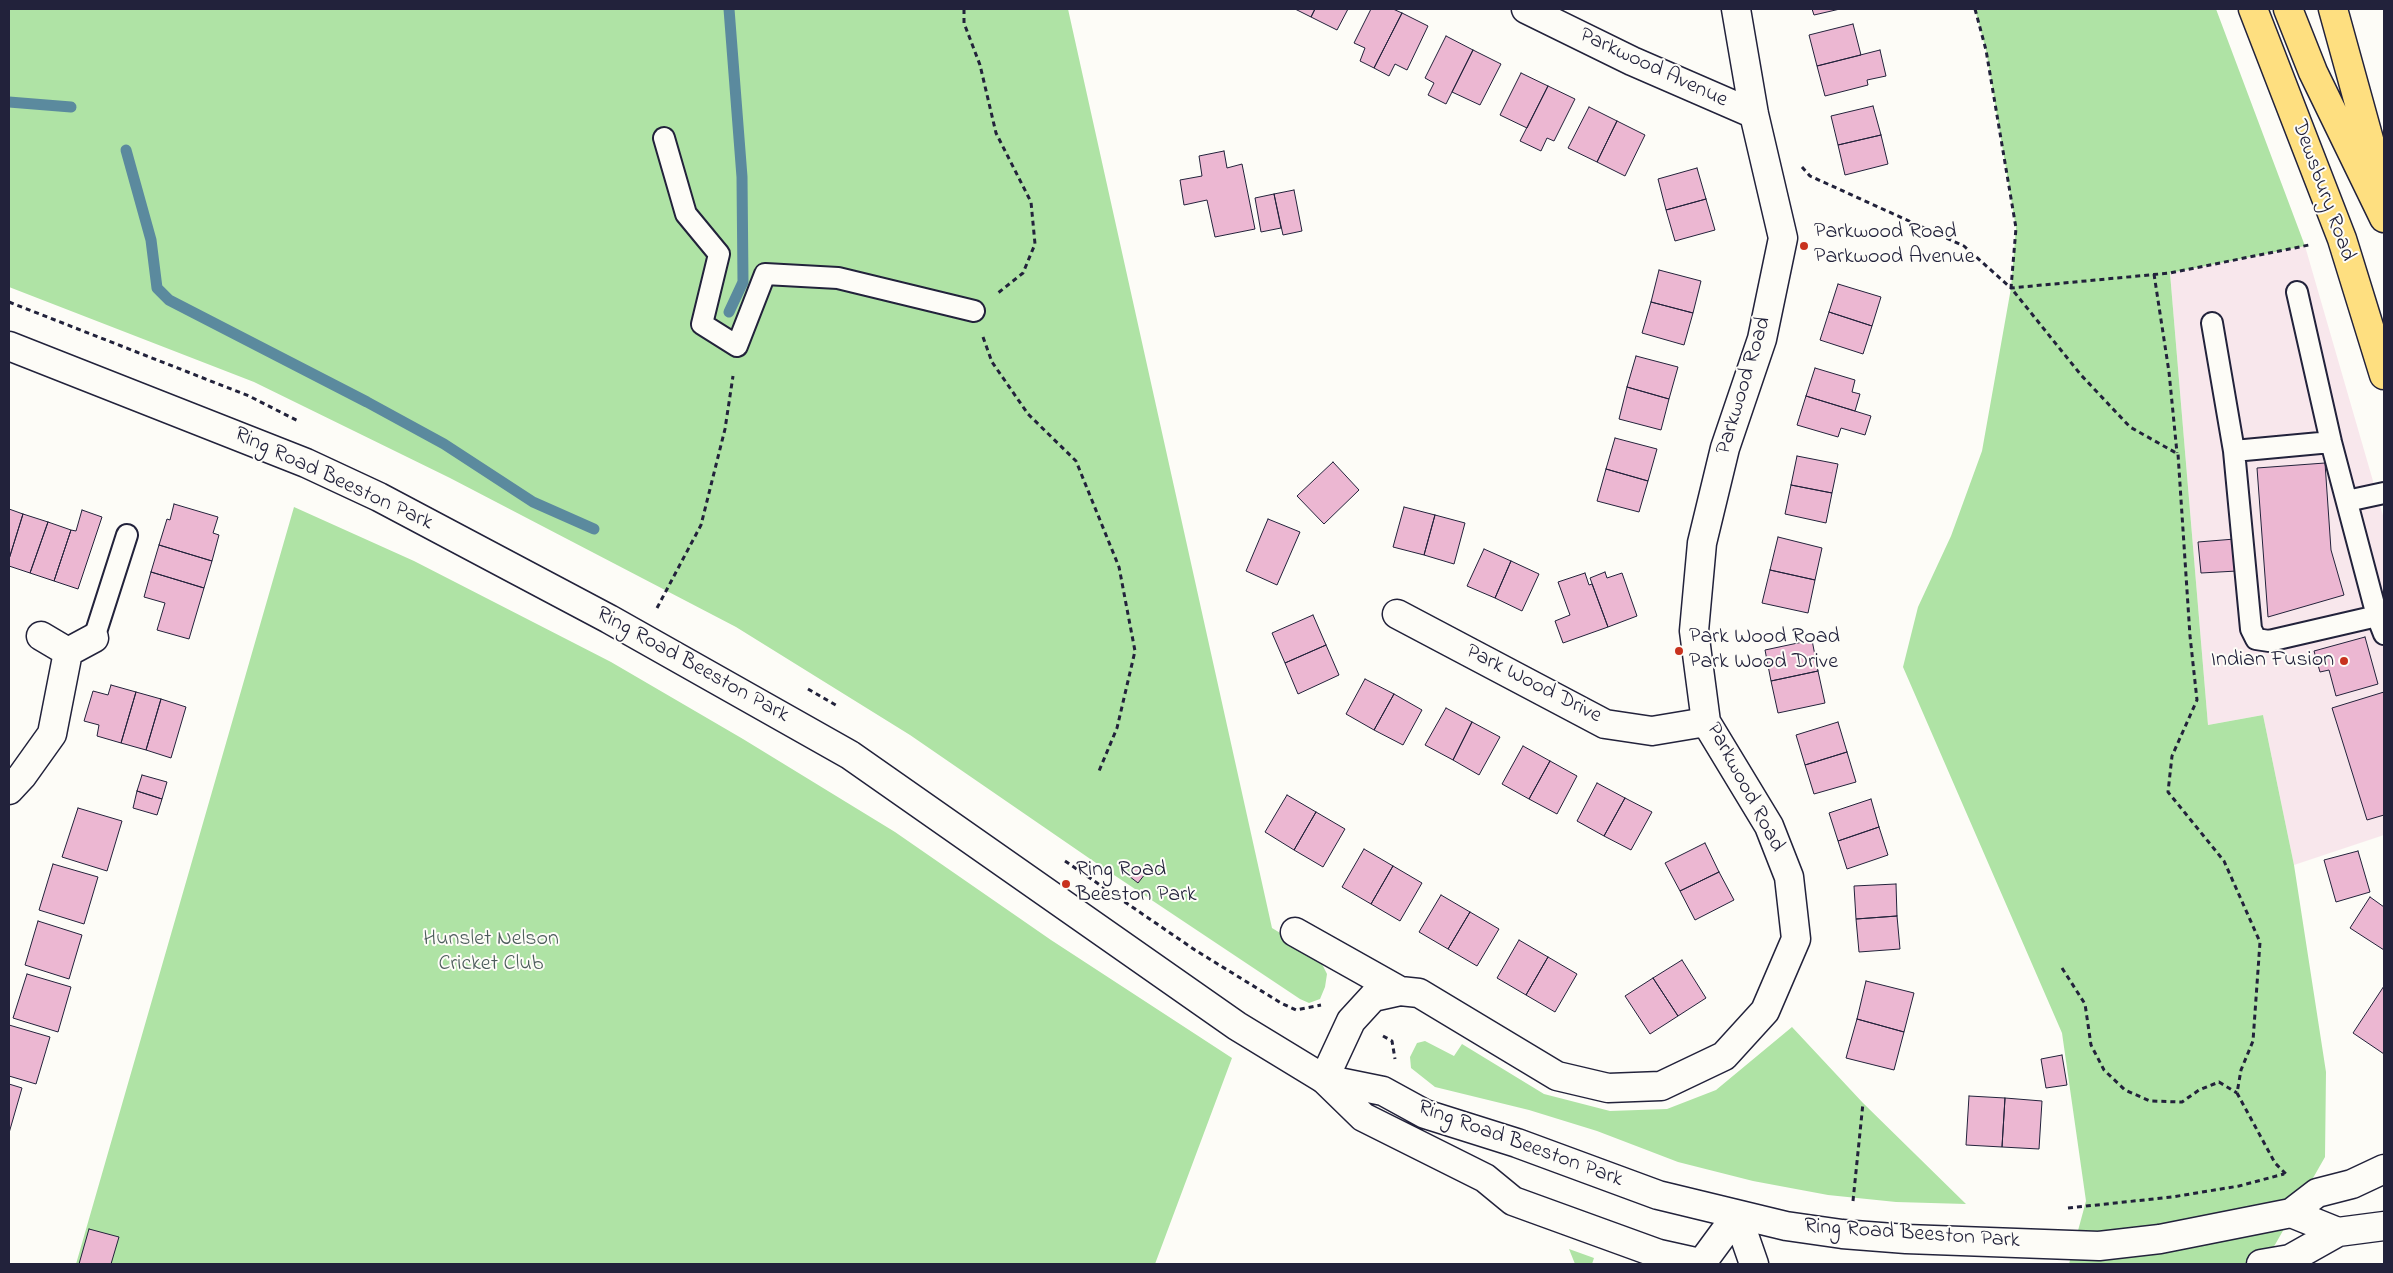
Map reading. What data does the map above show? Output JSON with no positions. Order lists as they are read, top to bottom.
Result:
{
  "streets": {
    "main road": ["Dewsbury Road"],
    "street": [
      "Parkwood Avenue",
      "Parkwood Road",
      "Ring Road Beeston Park",
      "Park Wood Drive"
    ]
  },
  "crossings": [
    ["Parkwood Avenue", "Parkwood Road"],
    ["Parkwood Road", "Ring Road Beeston Park"],
    ["Parkwood Road", "Park Wood Drive"]
  ],
  "parks": ["Hunslet Nelson Cricket Club"],
  "places": [
    "Parkwood Road Parkwood Avenue",
    "Park Wood Road Park Wood Drive",
    "Indian Fusion",
    "Ring Road Beeston Park"
  ]
}
